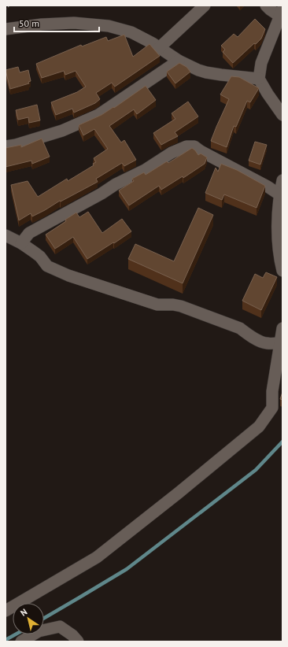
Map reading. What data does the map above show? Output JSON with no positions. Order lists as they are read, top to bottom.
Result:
{
  "scale_bar": "50 m",
  "north": "top left"
}
